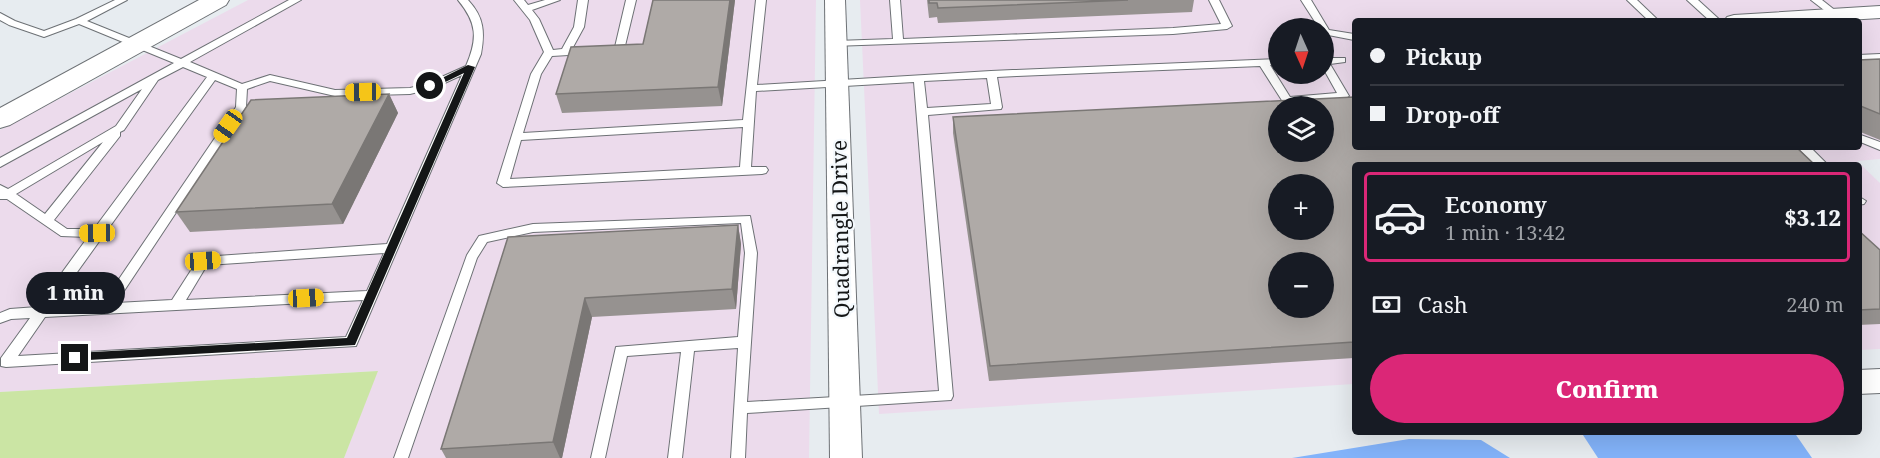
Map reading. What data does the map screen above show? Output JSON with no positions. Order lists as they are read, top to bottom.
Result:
{
  "streets": {
    "street": ["Quadrangle Drive"]
  },
  "north": "bottom",
  "page": {
    "map_buttons": ["+", "−"],
    "banner": ["Pickup", "Drop-off"],
    "list": [
      {
        "name": "Economy",
        "note": "1 min · 13:42",
        "value": "$3.12"
      }
    ],
    "pay": ["Cash", "240 m"],
    "bubble": "1 min",
    "buttons": "Confirm"
  }
}
